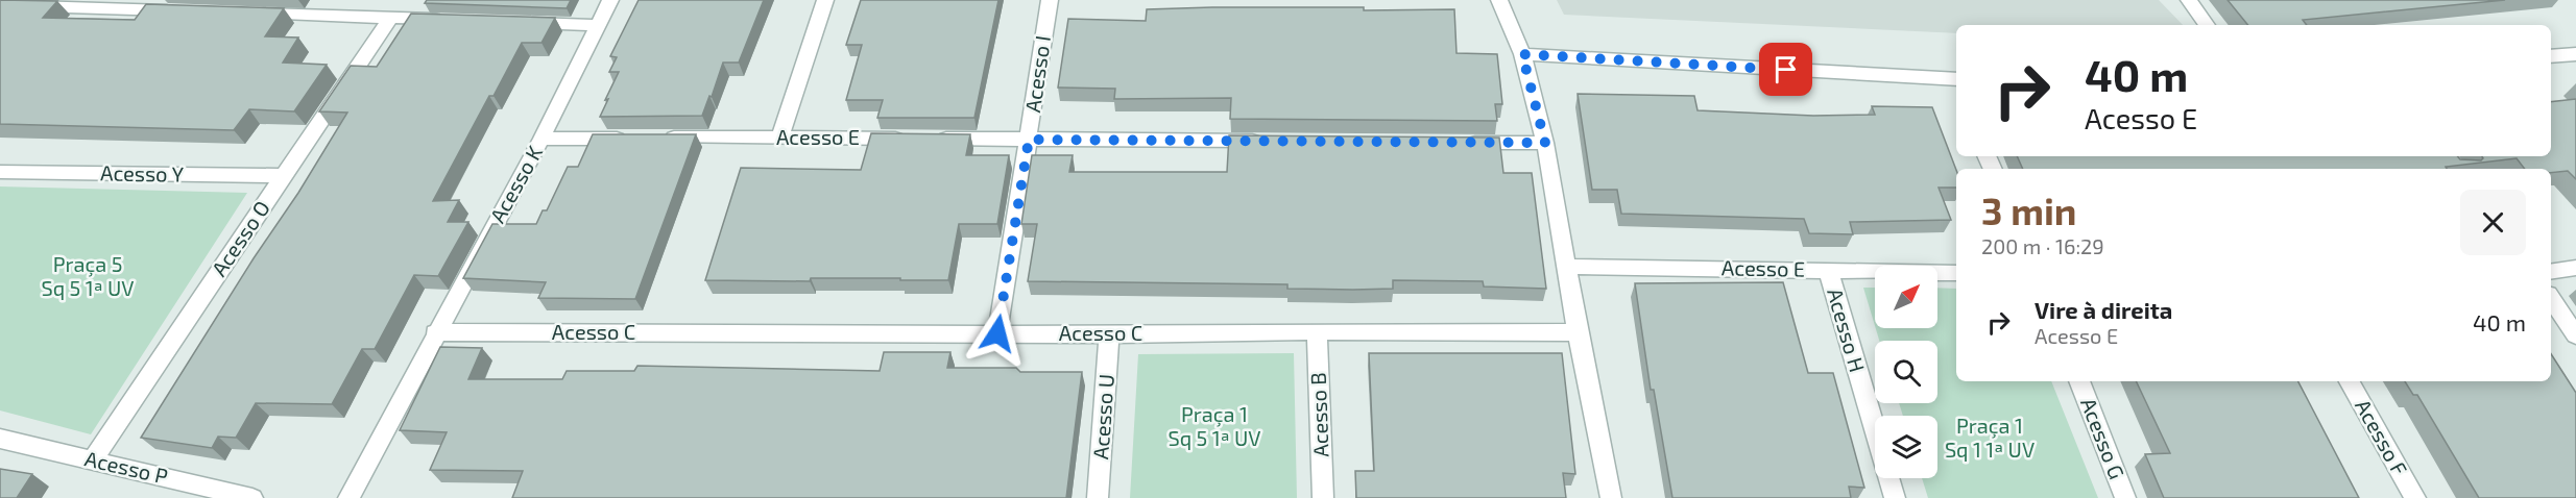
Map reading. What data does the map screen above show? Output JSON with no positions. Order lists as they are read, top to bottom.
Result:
{
  "streets": {
    "street": [
      "Acesso I",
      "Acesso E",
      "Acesso Y",
      "Acesso K",
      "Acesso O",
      "Acesso H",
      "Acesso C",
      "Acesso B",
      "Acesso U",
      "Acesso F",
      "Acesso G",
      "Acesso P"
    ]
  },
  "crossings": [
    ["Acesso I", "Acesso E"],
    ["Acesso I", "Acesso C"],
    ["Acesso E", "Acesso H"],
    ["Acesso Y", "Acesso O"],
    ["Acesso K", "Acesso C"],
    ["Acesso O", "Acesso P"],
    ["Acesso C", "Acesso B"],
    ["Acesso C", "Acesso U"]
  ],
  "parks": ["Praça 5 Sq 5 1ª UV", "Praça 1 Sq 5 1ª UV", "Praça 1 Sq 1 1ª UV"],
  "north": "top right",
  "page": {
    "turn": ["40 m", "Acesso E"],
    "heading": ["3 min", "200 m · 16:29"],
    "list": [
      {
        "name": "Vire à direita",
        "note": "Acesso E",
        "value": "40 m"
      }
    ]
  }
}
